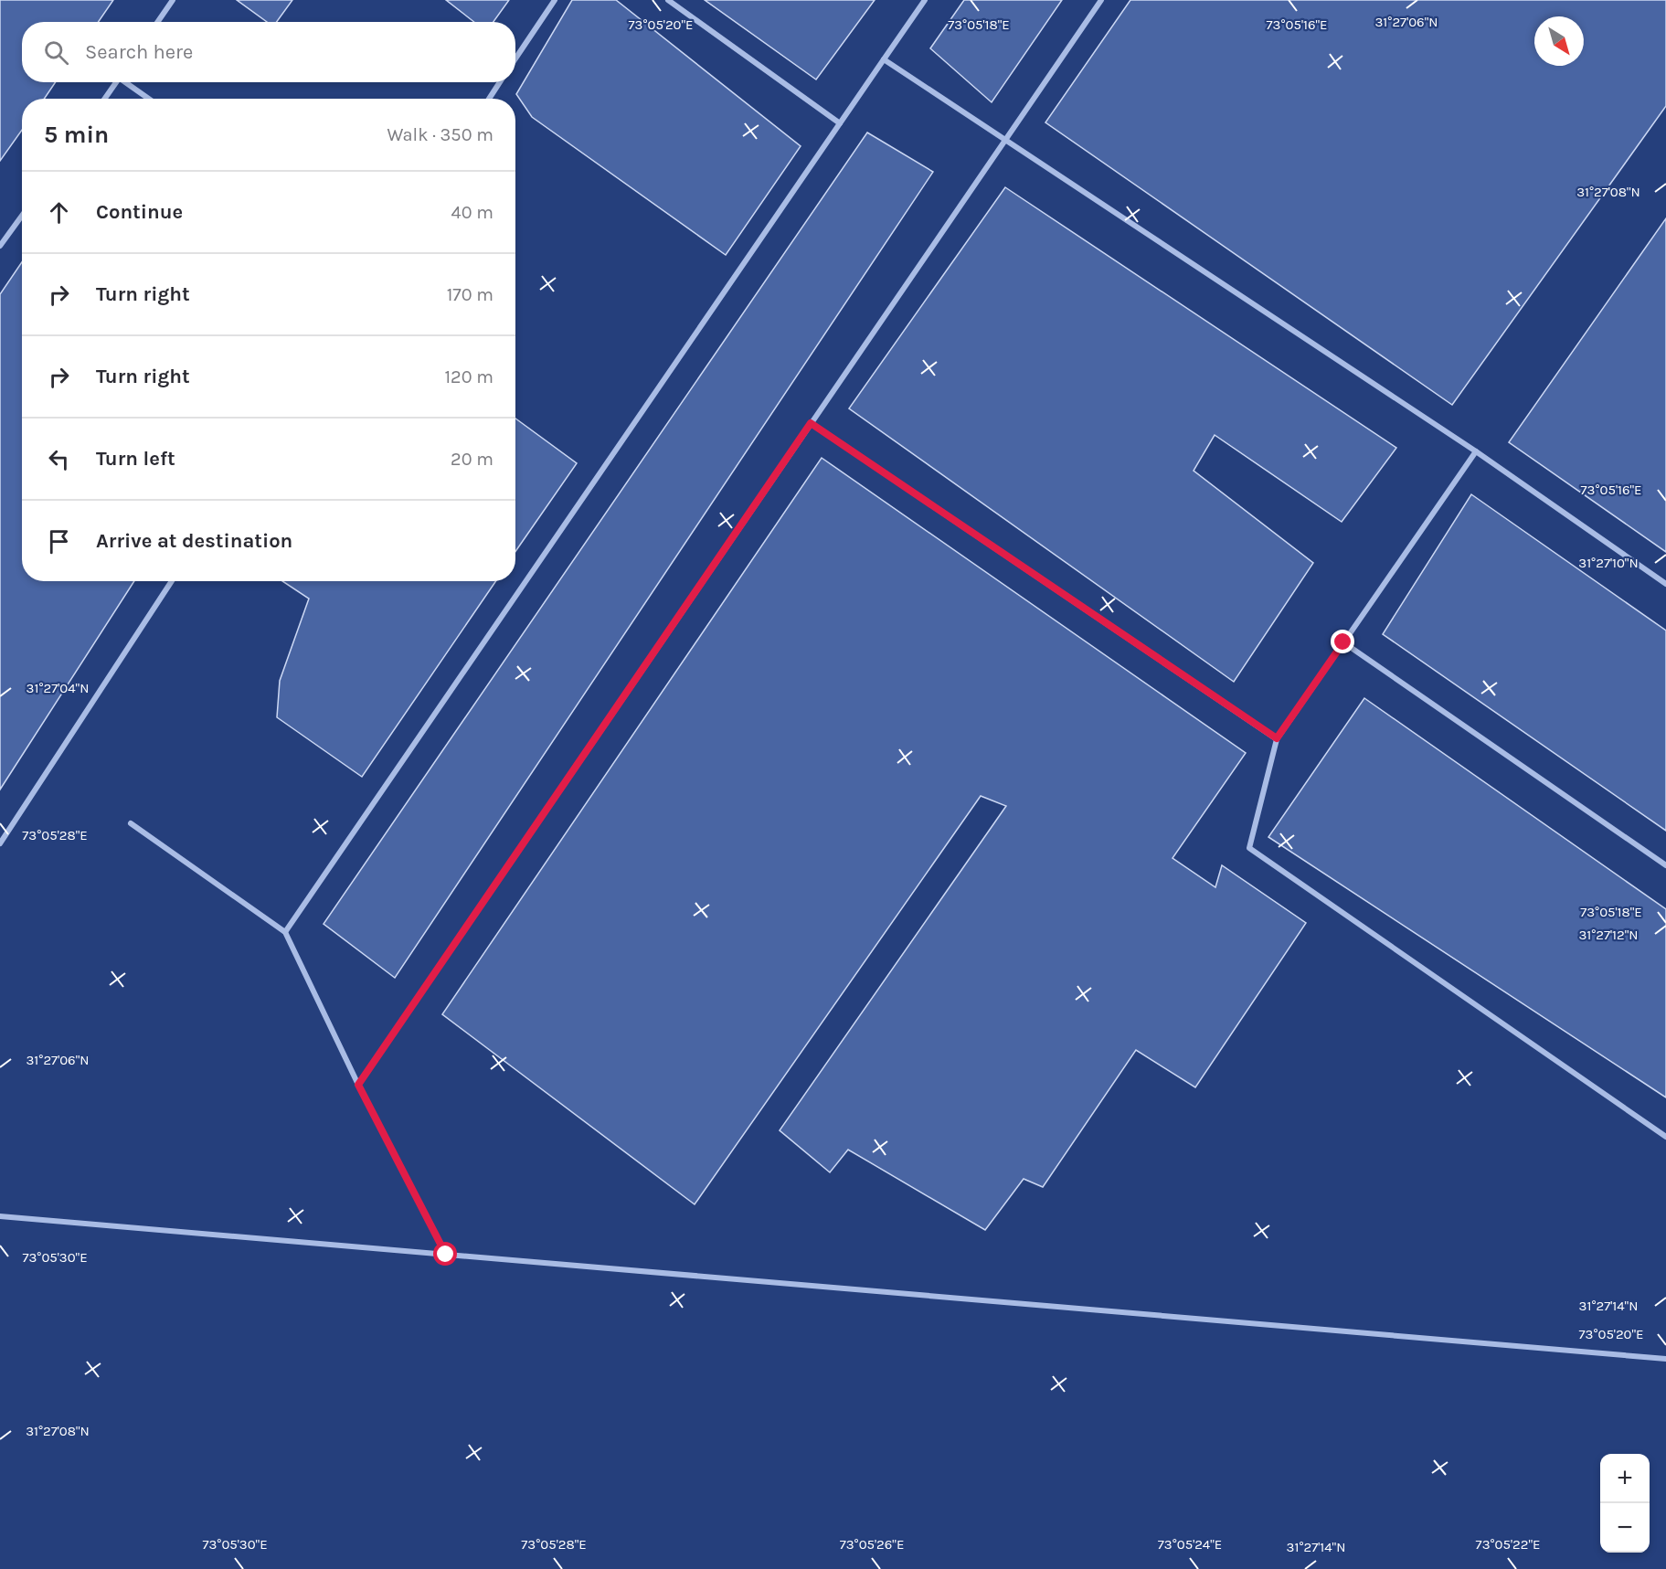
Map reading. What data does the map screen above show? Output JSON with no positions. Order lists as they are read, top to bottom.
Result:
{
  "north": "bottom right",
  "page": {
    "search": "Search here",
    "heading": ["5 min", "Walk · 350 m"],
    "list": [
      ["Continue", "40 m"],
      ["Turn right", "170 m"],
      ["Turn right", "120 m"],
      ["Turn left", "20 m"],
      "Arrive at destination"
    ],
    "map_buttons": ["+", "−"]
  },
  "coordinates": [
    "31°27'06\"N",
    "73°05'20\"E",
    "73°05'18\"E",
    "73°05'16\"E",
    "31°27'08\"N",
    "31°27'10\"N",
    "31°27'04\"N",
    "73°05'28\"E",
    "31°27'12\"N",
    "73°05'30\"E",
    "31°27'14\"N",
    "73°05'26\"E",
    "73°05'24\"E",
    "73°05'22\"E"
  ]
}
